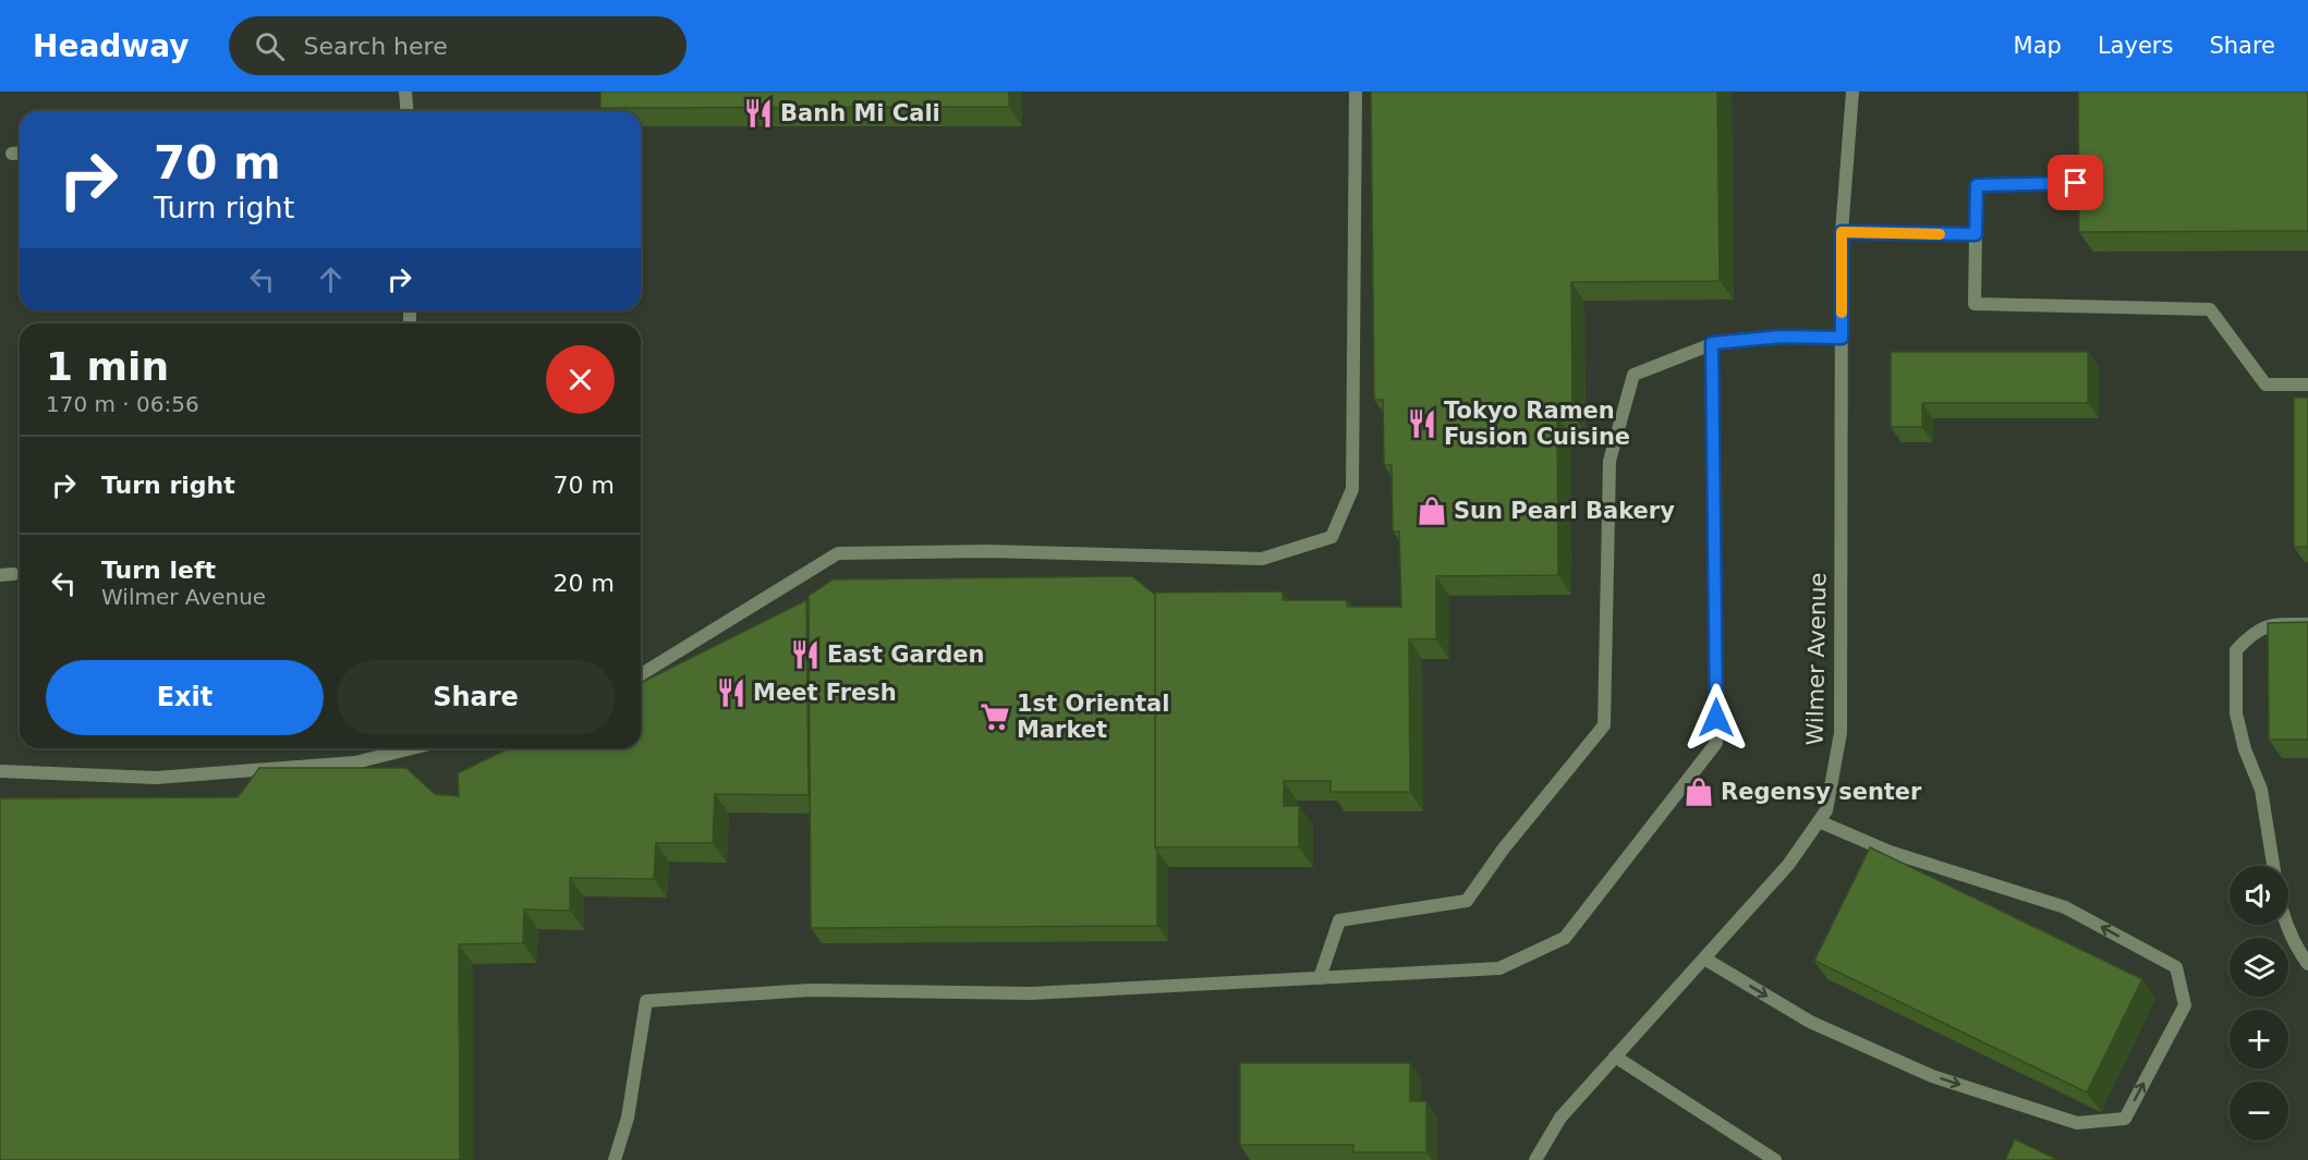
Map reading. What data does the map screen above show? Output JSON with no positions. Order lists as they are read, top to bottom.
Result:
{
  "streets": {
    "street": ["Wilmer Avenue"]
  },
  "places": {
    "restaurant": [
      "Banh Mi Cali",
      "Tokyo Ramen Fusion Cuisine",
      "East Garden",
      "Meet Fresh"
    ],
    "shop": ["Sun Pearl Bakery", "Regensy senter"],
    "supermarket": ["1st Oriental Market"]
  },
  "page": {
    "header": "Headway",
    "search": "Search here",
    "nav": ["Map", "Layers", "Share"],
    "turn": ["70 m", "Turn right"],
    "heading": ["1 min", "170 m · 06:56"],
    "list": [
      {
        "name": "Turn right",
        "value": "70 m"
      },
      {
        "name": "Turn left",
        "note": "Wilmer Avenue",
        "value": "20 m"
      }
    ],
    "buttons": ["Exit", "Share"],
    "map_buttons": ["+", "−"]
  }
}
